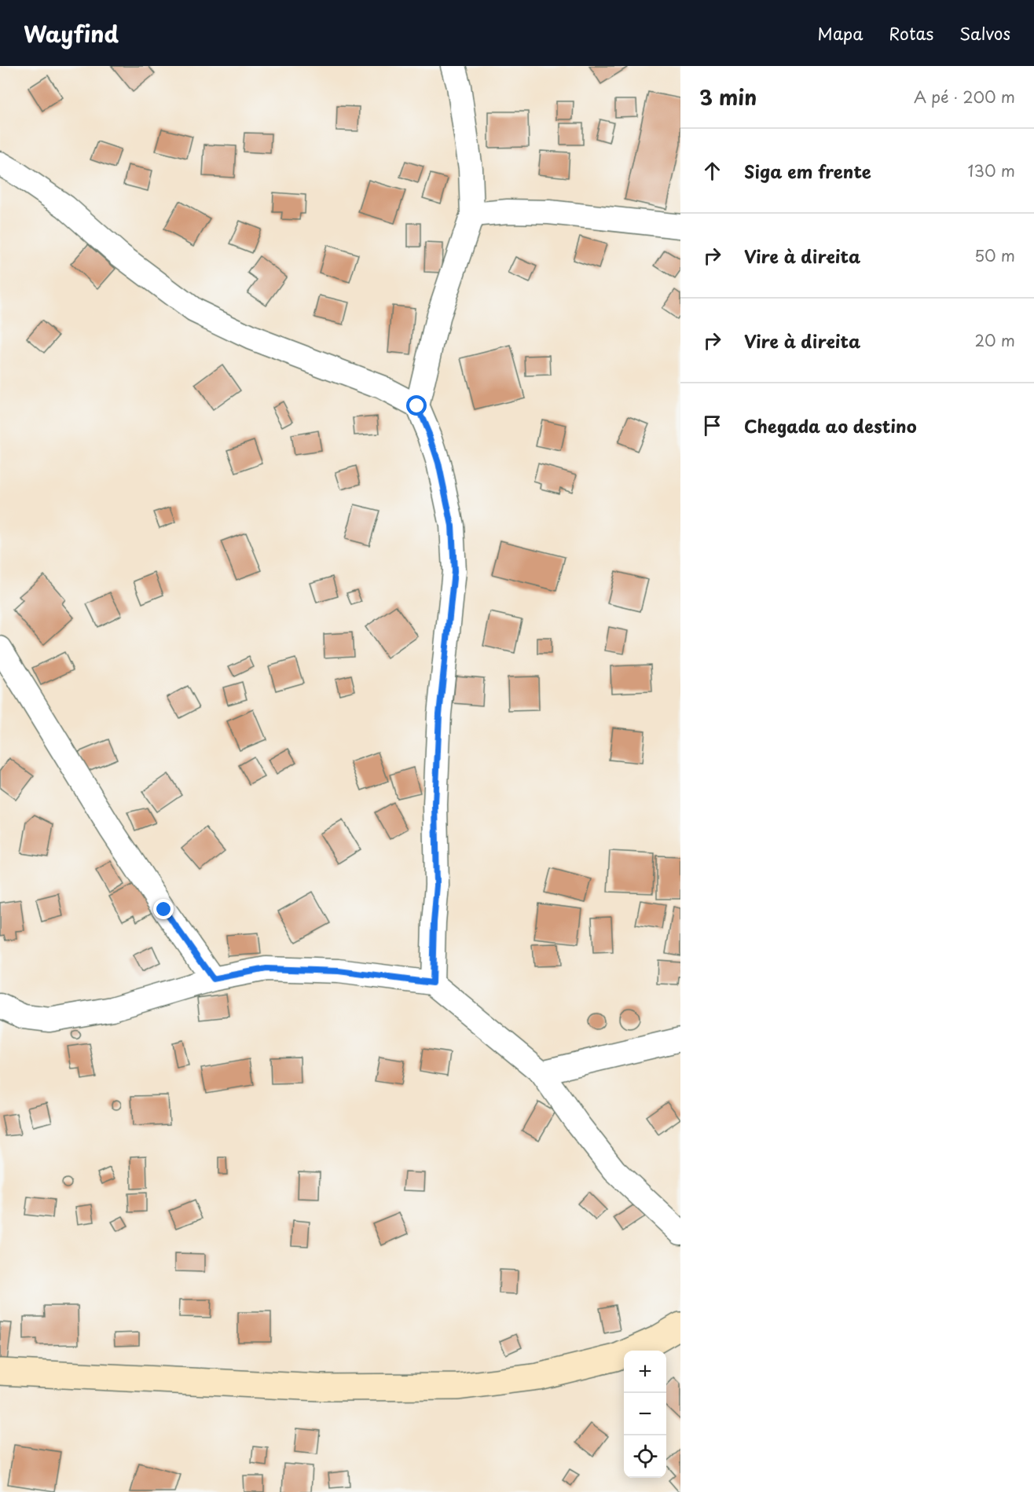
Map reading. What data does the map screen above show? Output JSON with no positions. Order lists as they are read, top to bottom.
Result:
{
  "page": {
    "header": "Wayfind",
    "nav": ["Mapa", "Rotas", "Salvos"],
    "heading": ["3 min", "A pé · 200 m"],
    "list": [
      ["Siga em frente", "130 m"],
      ["Vire à direita", "50 m"],
      ["Vire à direita", "20 m"],
      "Chegada ao destino"
    ],
    "map_buttons": ["+", "−"]
  }
}
